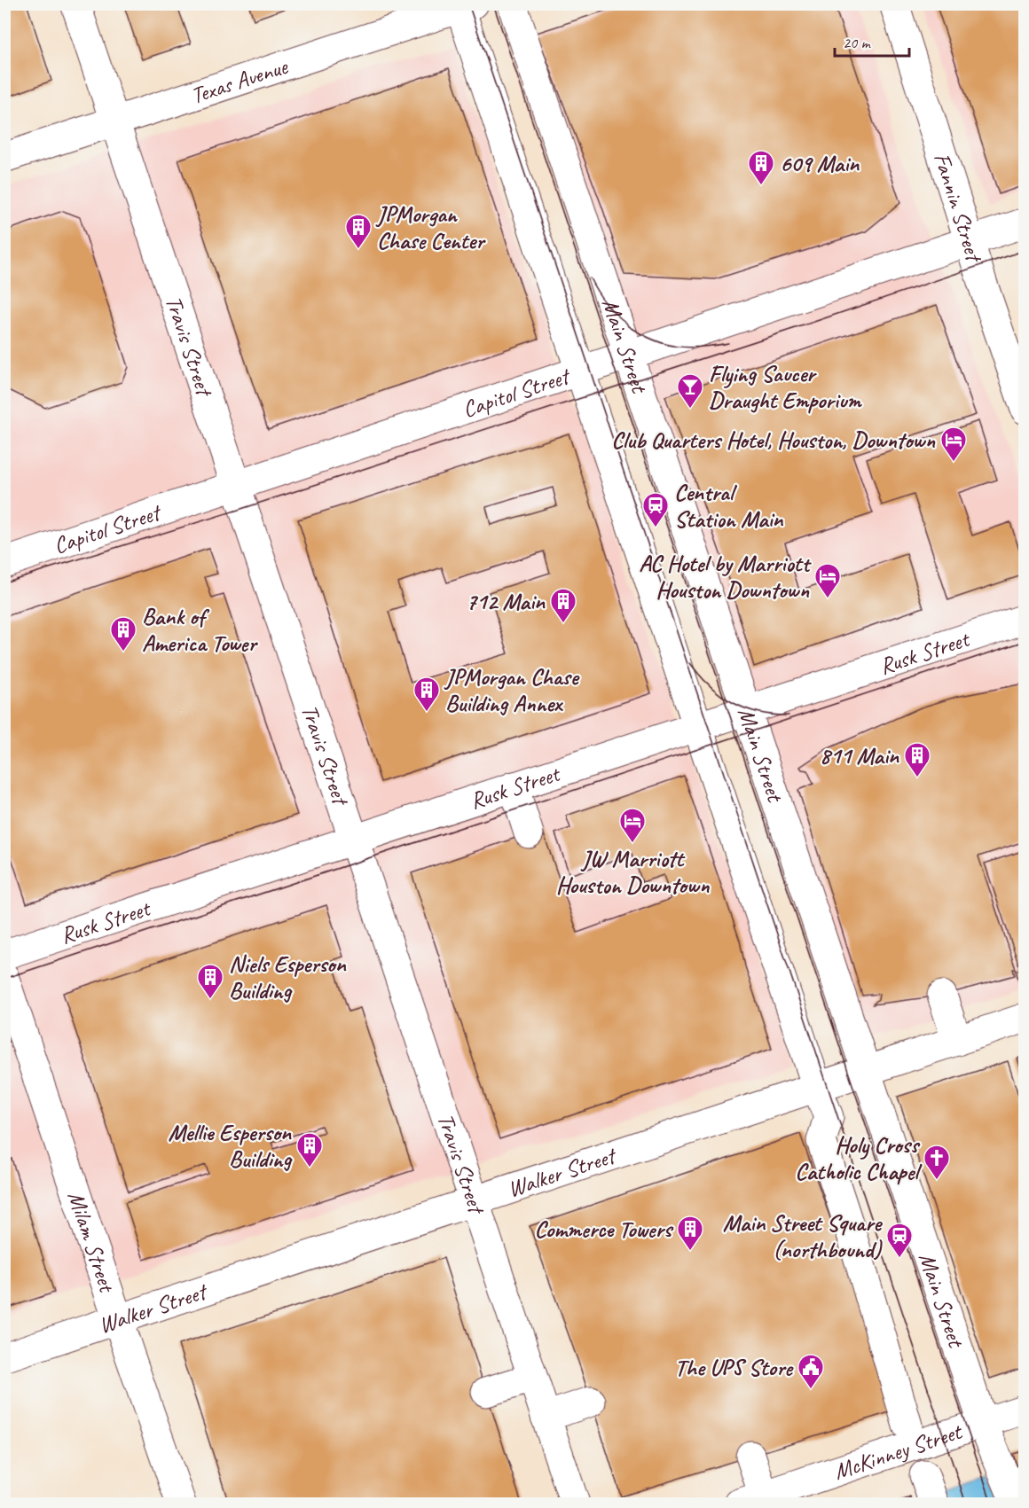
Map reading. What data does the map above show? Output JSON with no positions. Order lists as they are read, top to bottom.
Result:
{
  "streets": {
    "main road": [
      "Texas Avenue",
      "Fannin Street",
      "Travis Street",
      "Main Street",
      "Capitol Street",
      "Rusk Street",
      "Walker Street",
      "Milam Street",
      "McKinney Street"
    ]
  },
  "crossings": [
    ["Texas Avenue", "Travis Street"],
    ["Fannin Street", "Capitol Street"],
    ["Travis Street", "Capitol Street"],
    ["Travis Street", "Rusk Street"],
    ["Travis Street", "Walker Street"],
    ["Main Street", "Capitol Street"],
    ["Main Street", "Rusk Street"],
    ["Main Street", "Walker Street"],
    ["Main Street", "McKinney Street"],
    ["Walker Street", "Milam Street"]
  ],
  "places": {
    "building": [
      "609 Main",
      "JPMorgan Chase Center",
      "712 Main",
      "Bank of America Tower",
      "JPMorgan Chase Building Annex",
      "811 Main",
      "Niels Esperson Building",
      "Mellie Esperson Building",
      "Commerce Towers"
    ],
    "bar": ["Flying Saucer Draught Emporium"],
    "hotel": ["Club Quarters Hotel, Houston, Downtown", "AC Hotel by Marriott Houston Downtown", "JW Marriott Houston Downtown"],
    "station": ["Central Station Main", "Main Street Square (northbound)"],
    "church": ["Holy Cross Catholic Chapel"],
    "public building": ["The UPS Store"]
  },
  "scale_bar": "20 m"
}
